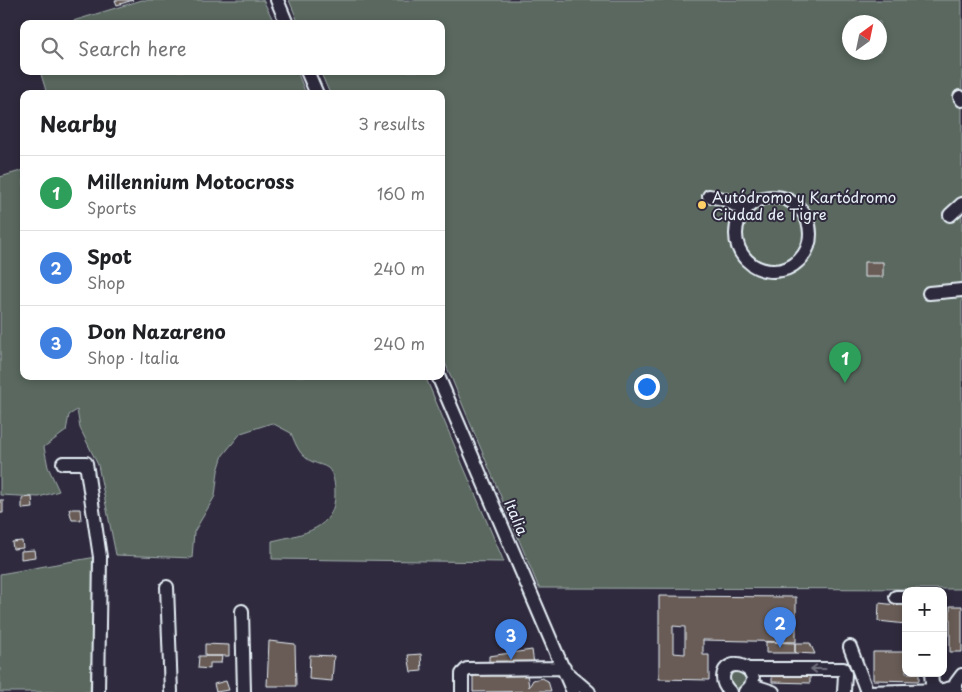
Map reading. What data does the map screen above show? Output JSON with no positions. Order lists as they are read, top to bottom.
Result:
{
  "streets": {
    "street": ["Italia"]
  },
  "places": ["Autódromo y Kartódromo Ciudad de Tigre"],
  "north": "top right",
  "page": {
    "search": "Search here",
    "heading": ["Nearby", "3 results"],
    "list": [
      {
        "mark": "1",
        "name": "Millennium Motocross",
        "note": "Sports",
        "value": "160 m"
      },
      {
        "mark": "2",
        "name": "Spot",
        "note": "Shop",
        "value": "240 m"
      },
      {
        "mark": "3",
        "name": "Don Nazareno",
        "note": "Shop · Italia",
        "value": "240 m"
      }
    ],
    "pins": ["1", "2", "3"],
    "map_buttons": ["+", "−"]
  }
}
